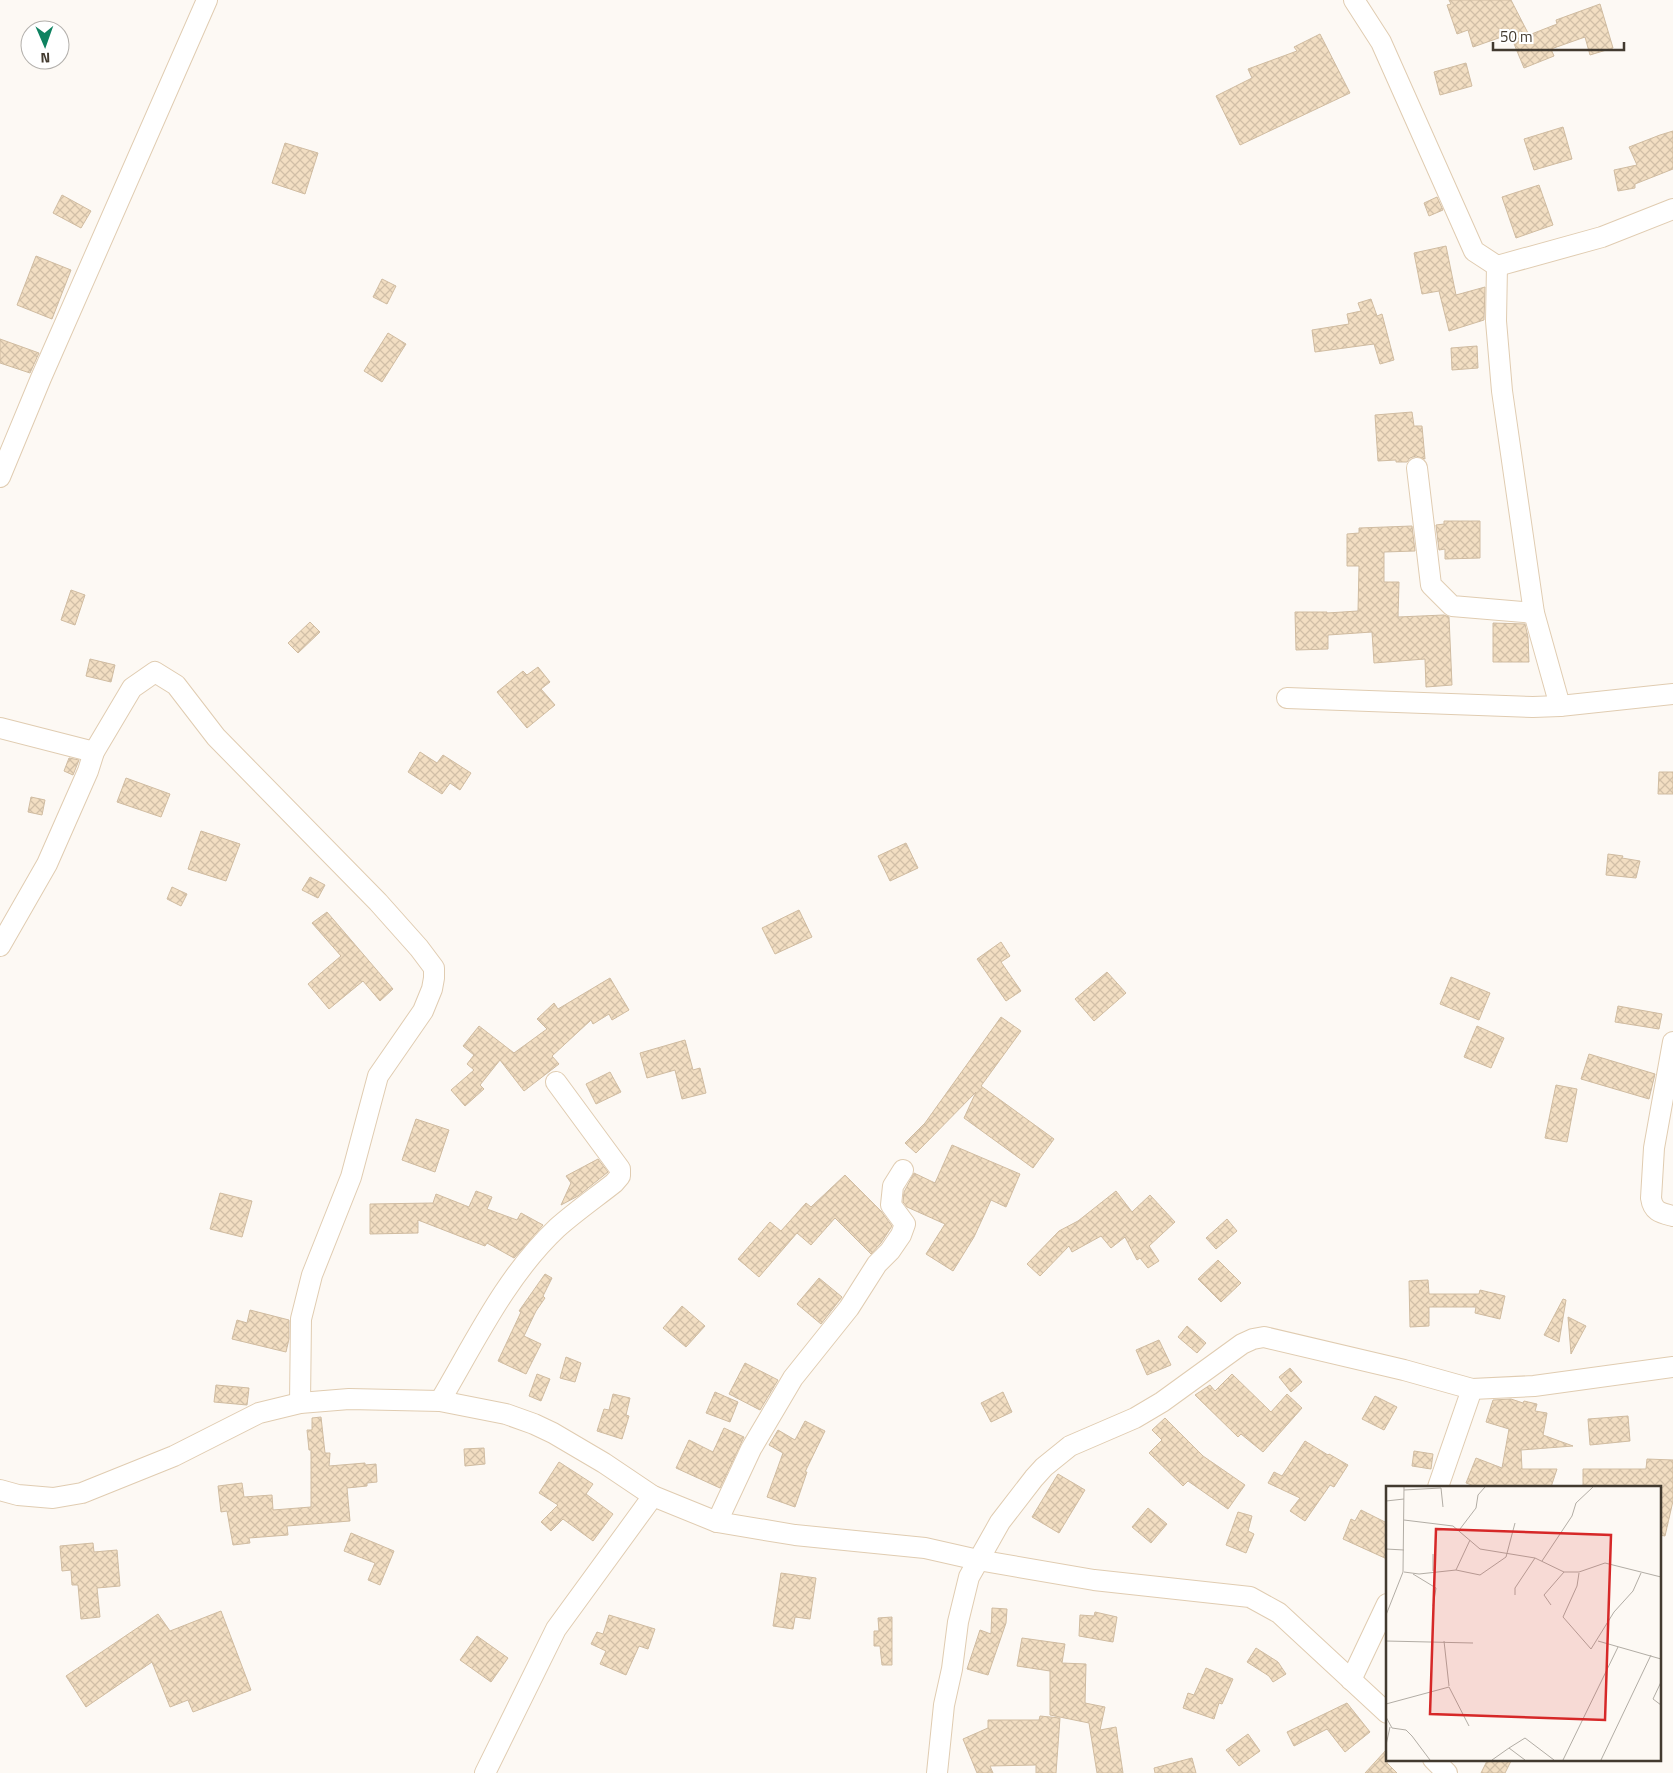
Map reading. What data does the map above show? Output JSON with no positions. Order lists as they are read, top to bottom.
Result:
{
  "scale_bar": "50 m",
  "north": "bottom"
}
